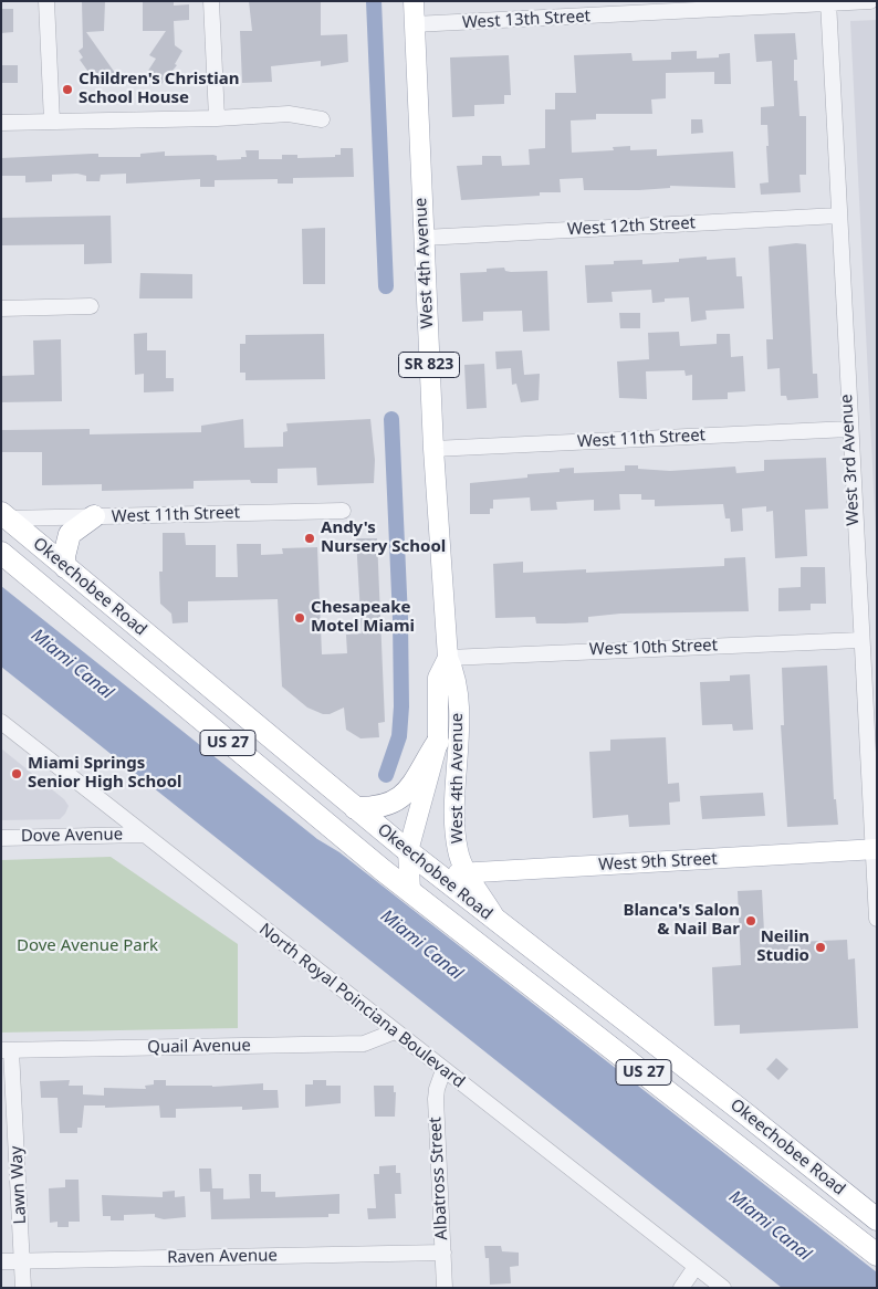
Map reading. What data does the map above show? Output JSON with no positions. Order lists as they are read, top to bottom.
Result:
{
  "streets": {
    "highway": ["Okeechobee Road", "US 27"],
    "main road": ["West 4th Avenue", "SR 823", "West 9th Street"],
    "street": [
      "West 13th Street",
      "West 12th Street",
      "West 11th Street",
      "West 3rd Avenue",
      "West 10th Street",
      "Dove Avenue",
      "North Royal Poinciana Boulevard",
      "Quail Avenue",
      "Albatross Street",
      "Lawn Way",
      "Raven Avenue"
    ]
  },
  "crossings": [
    ["West 13th Street", "West 4th Avenue"],
    ["West 13th Street", "West 3rd Avenue"],
    ["West 12th Street", "West 4th Avenue"],
    ["West 12th Street", "West 3rd Avenue"],
    ["West 4th Avenue", "West 11th Street"],
    ["West 4th Avenue", "Okeechobee Road"],
    ["West 4th Avenue", "West 10th Street"],
    ["West 4th Avenue", "West 9th Street"],
    ["West 11th Street", "West 3rd Avenue"],
    ["West 11th Street", "Okeechobee Road"],
    ["West 3rd Avenue", "West 10th Street"],
    ["West 3rd Avenue", "West 9th Street"],
    ["Okeechobee Road", "West 9th Street"],
    ["Dove Avenue", "North Royal Poinciana Boulevard"],
    ["North Royal Poinciana Boulevard", "Quail Avenue"],
    ["North Royal Poinciana Boulevard", "Albatross Street"],
    ["Quail Avenue", "Lawn Way"],
    ["Albatross Street", "Raven Avenue"],
    ["Lawn Way", "Raven Avenue"]
  ],
  "water": ["Miami Canal"],
  "parks": ["Dove Avenue Park"],
  "places": [
    "Children's Christian School House",
    "Andy's Nursery School",
    "Chesapeake Motel Miami",
    "Miami Springs Senior High School",
    "Blanca's Salon & Nail Bar",
    "Neilin Studio"
  ]
}
